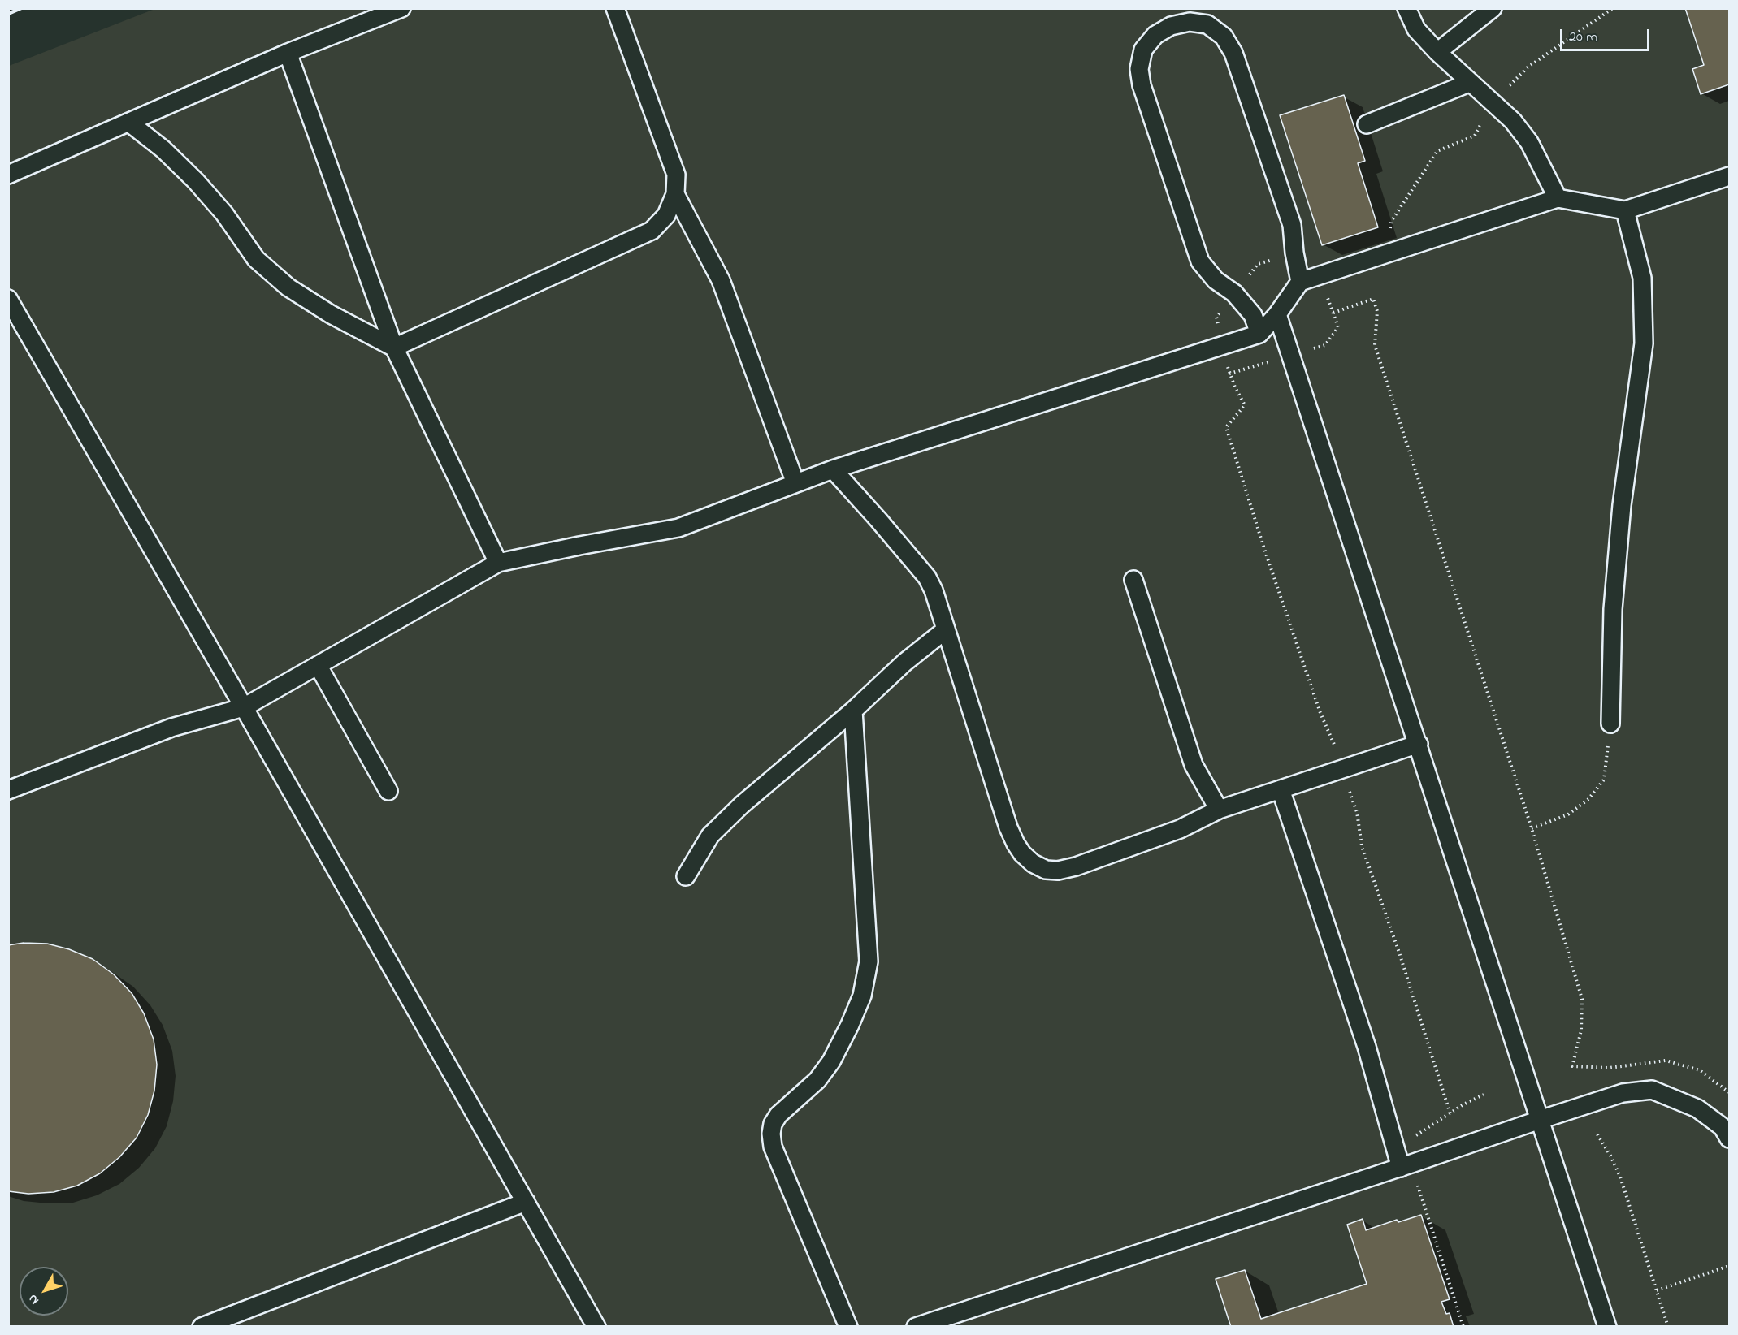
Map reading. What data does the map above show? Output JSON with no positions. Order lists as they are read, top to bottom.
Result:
{
  "scale_bar": "20 m",
  "north": "bottom left"
}
